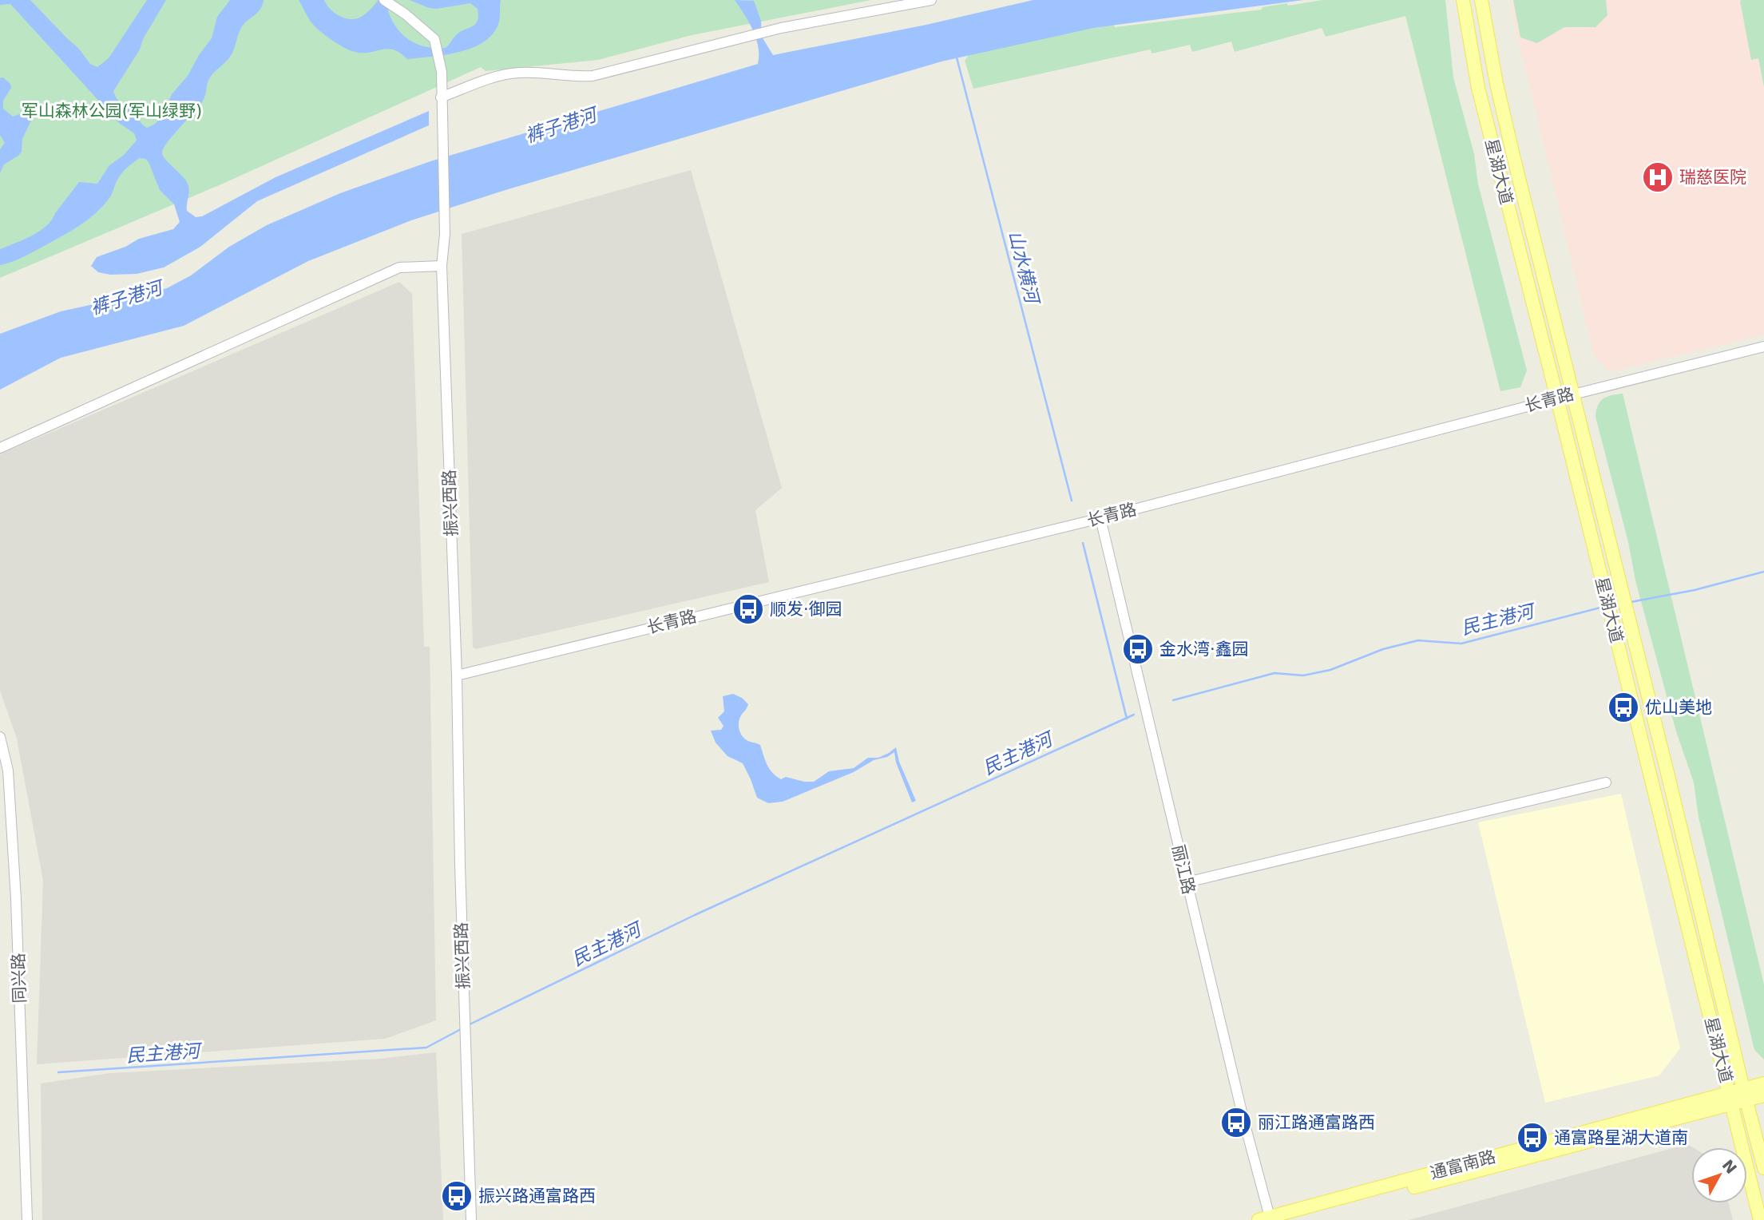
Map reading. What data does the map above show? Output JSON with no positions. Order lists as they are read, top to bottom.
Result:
{
  "streets": {
    "main road": ["星湖大道", "通富南路"],
    "street": [
      "长青路",
      "振兴西路",
      "丽江路",
      "同兴路"
    ]
  },
  "crossings": [
    ["星湖大道", "长青路"],
    ["星湖大道", "通富南路"],
    ["长青路", "振兴西路"],
    ["长青路", "丽江路"],
    ["丽江路", "通富南路"]
  ],
  "water": ["裤子港河", "山水横河", "民主港河"],
  "parks": ["军山森林公园(军山绿野)"],
  "places": {
    "hospital": ["瑞慈医院"],
    "bus stop": [
      "顺发·御园",
      "金水湾·鑫园",
      "优山美地",
      "丽江路通富路西",
      "通富路星湖大道南",
      "振兴路通富路西"
    ]
  },
  "north": "top right"
}
